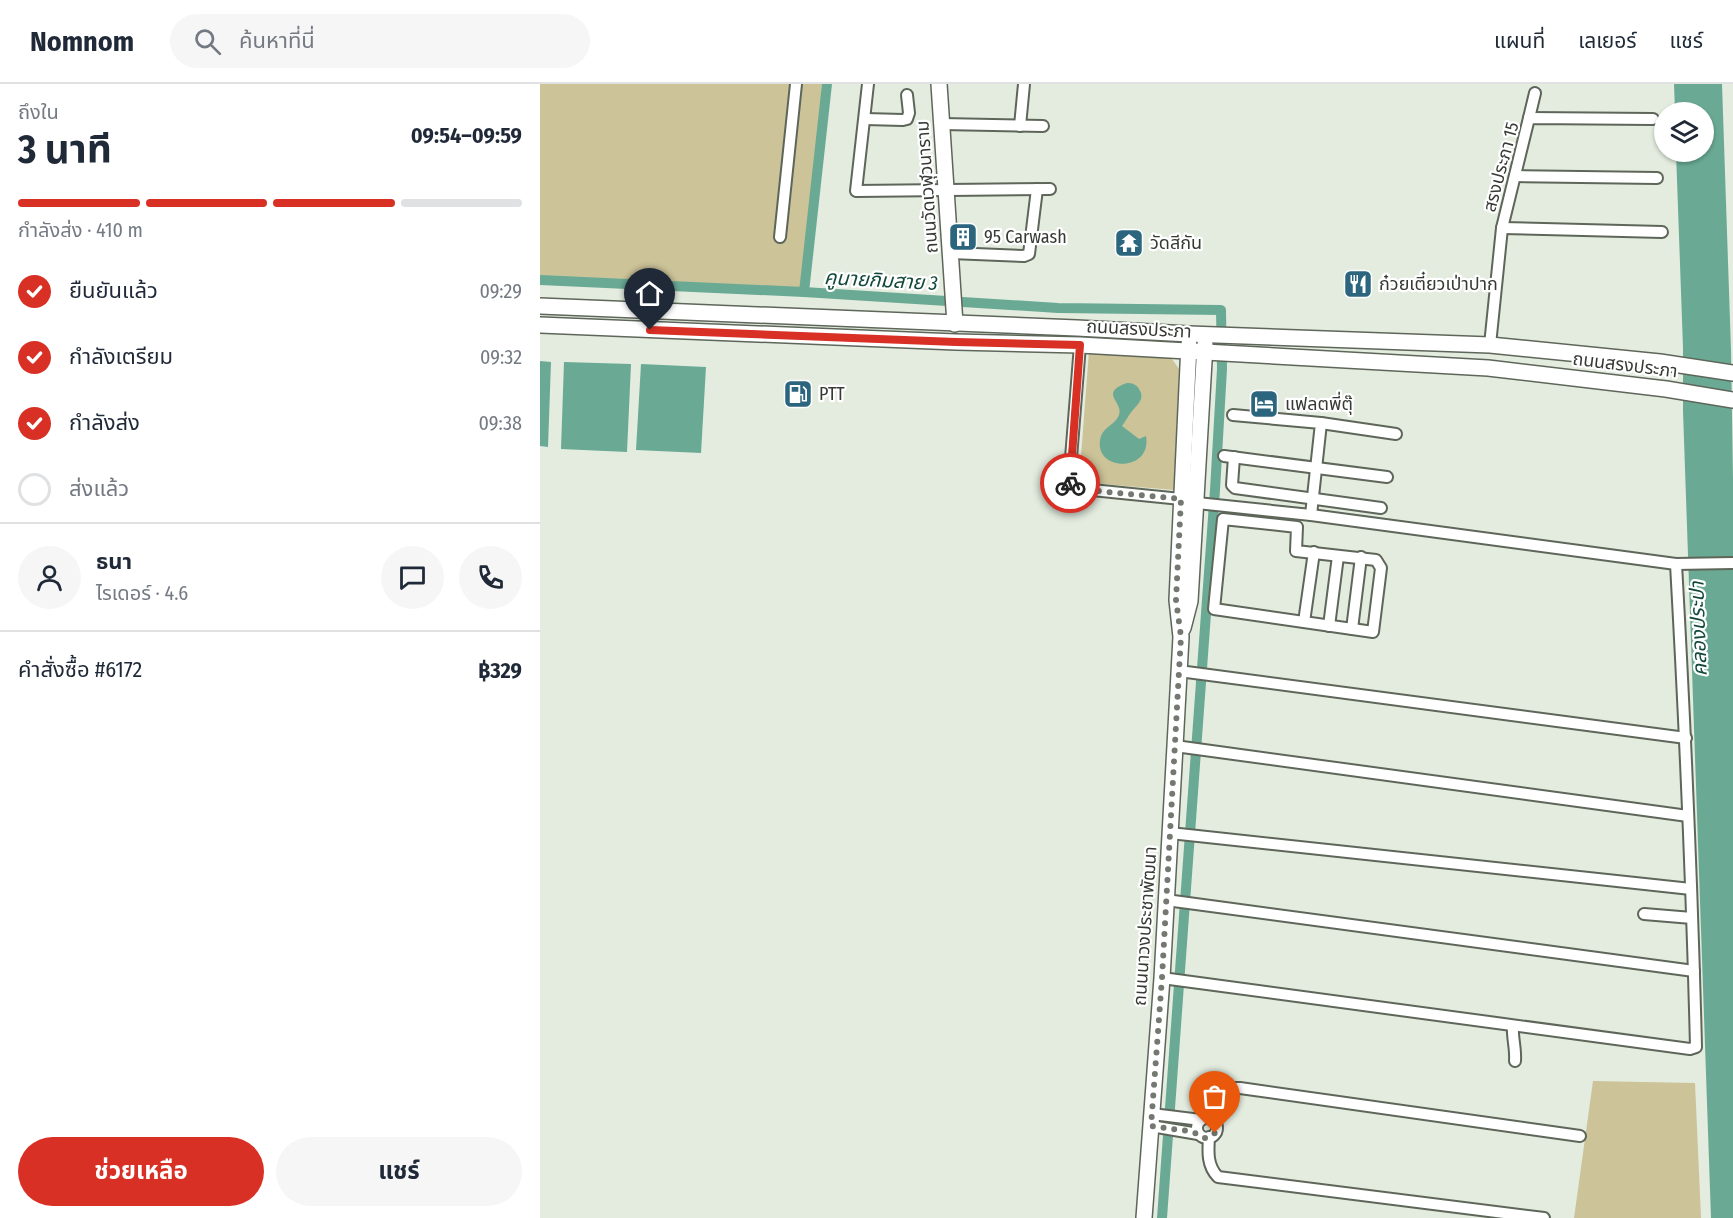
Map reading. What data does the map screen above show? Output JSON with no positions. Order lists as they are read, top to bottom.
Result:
{
  "streets": {
    "main road": ["ถนนวัดเวฬุวนาราม", "ถนนสรงประภา", "ถนนนาวงประชาพัฒนา"],
    "street": ["สรงประภา 15"]
  },
  "crossings": [
    ["สรงประภา 15", "ถนนสรงประภา"],
    ["ถนนวัดเวฬุวนาราม", "ถนนสรงประภา"],
    ["ถนนสรงประภา", "ถนนนาวงประชาพัฒนา"]
  ],
  "water": ["คูนายกิมสาย 3", "คลองประปา"],
  "places": {
    "building": ["95 Carwash"],
    "temple": ["วัดสีกัน"],
    "restaurant": ["ก๋วยเตี๋ยวเป่าปาก"],
    "fuel station": ["PTT"],
    "hotel": ["แฟลตพี่ตุ๊"]
  },
  "page": {
    "header": "Nomnom",
    "search": "ค้นหาที่นี่",
    "nav": ["แผนที่", "เลเยอร์", "แชร์"],
    "heading": ["3 นาที", "ถึงใน", "09:54–09:59"],
    "panel": [
      "ธนา",
      "ไรเดอร์ · 4.6",
      "คำสั่งซื้อ #6172",
      "฿329"
    ],
    "bar": "กำลังส่ง · 410 m",
    "list": [
      ["ยืนยันแล้ว", "09:29"],
      ["กำลังเตรียม", "09:32"],
      ["กำลังส่ง", "09:38"],
      "ส่งแล้ว"
    ],
    "buttons": ["ช่วยเหลือ", "แชร์"]
  }
}
